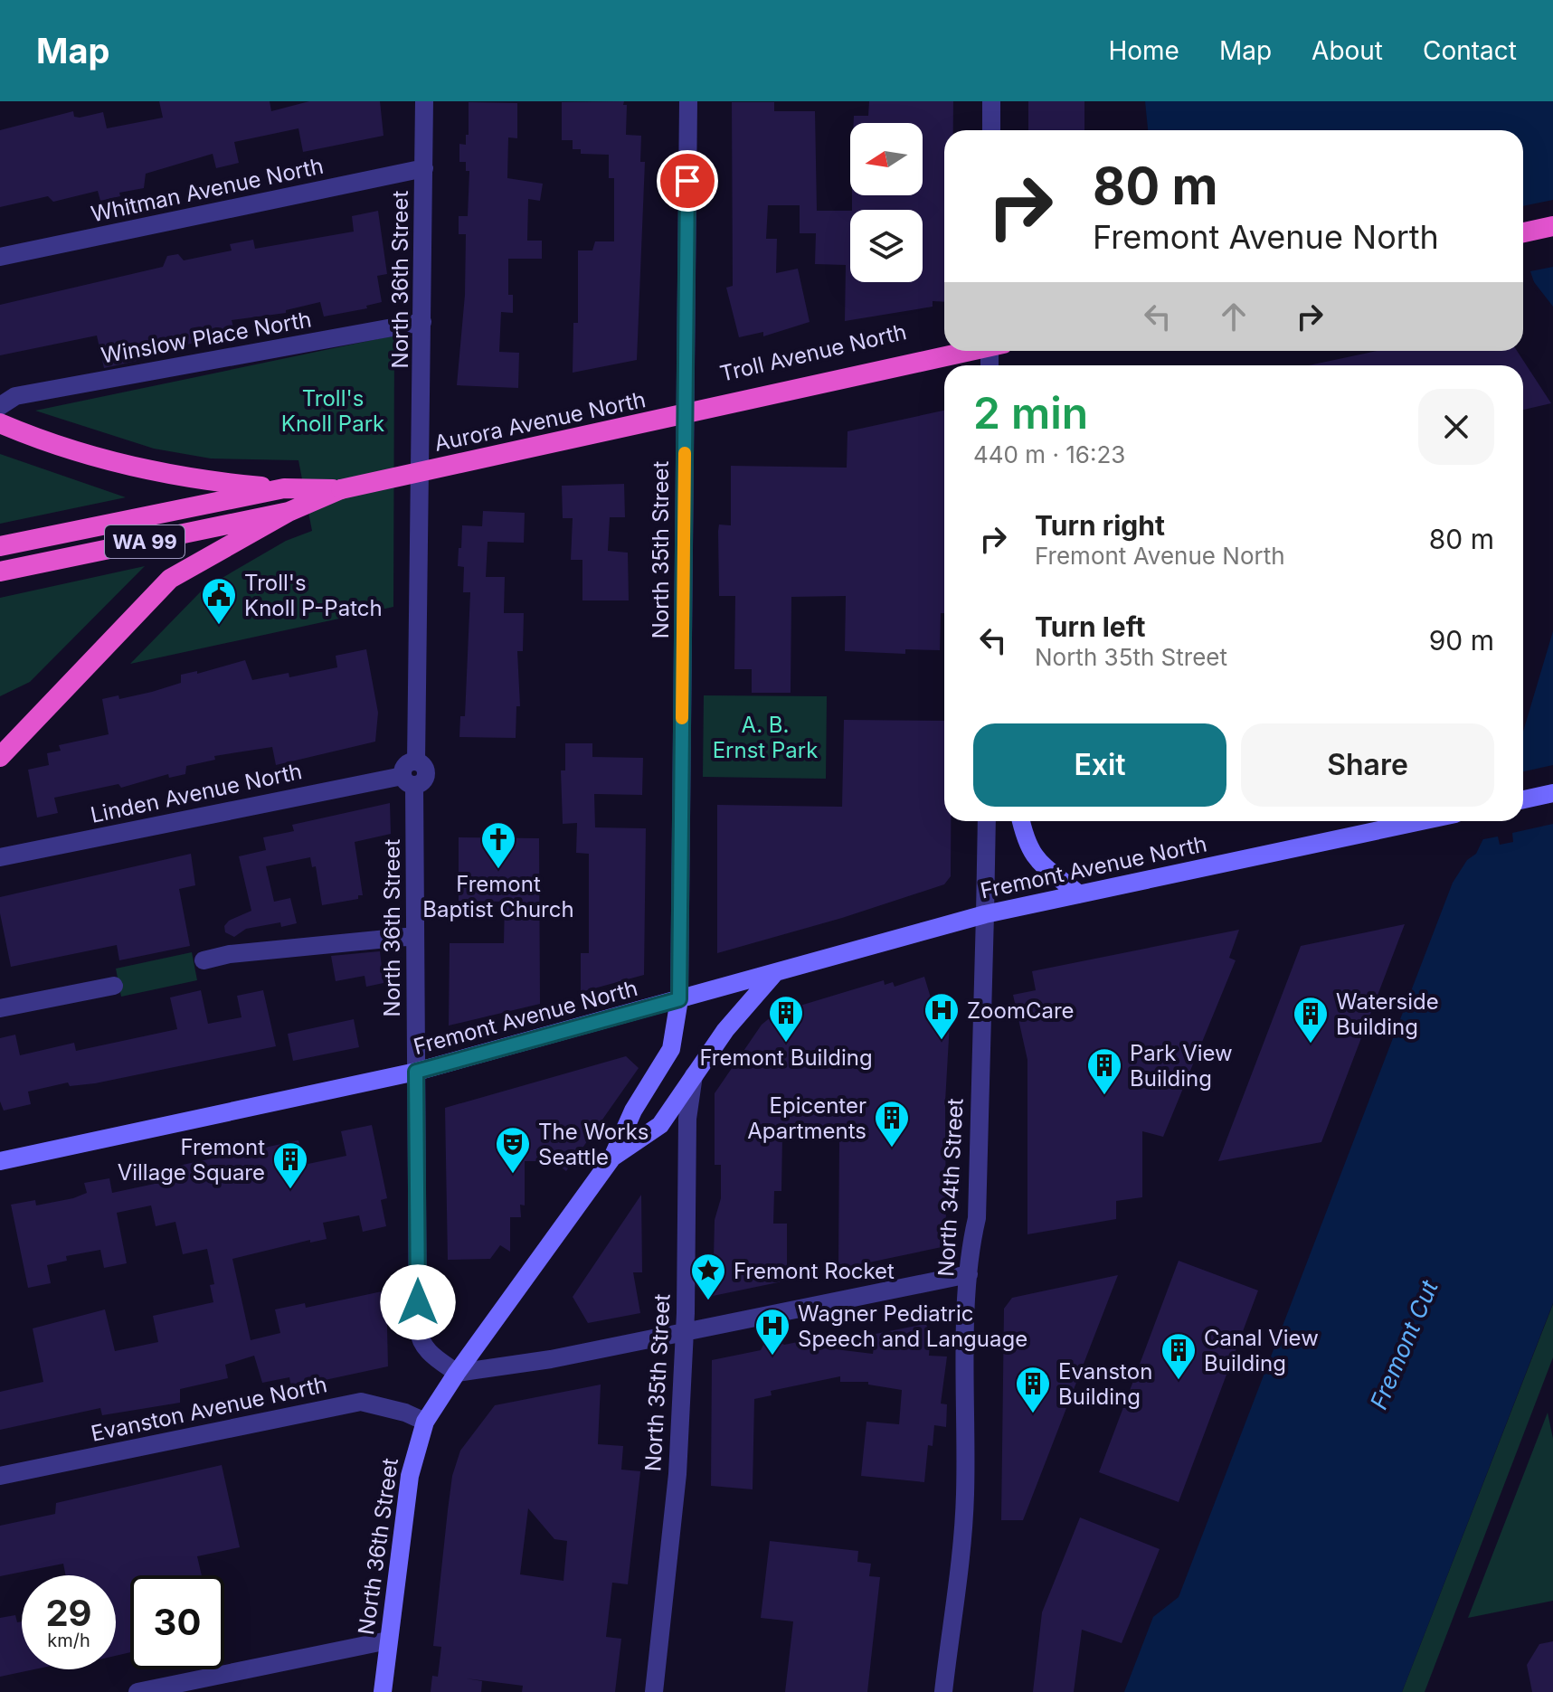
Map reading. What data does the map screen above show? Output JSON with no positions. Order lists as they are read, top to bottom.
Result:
{
  "streets": {
    "highway": ["Aurora Avenue North", "WA 99"],
    "main road": ["North 36th Street", "Fremont Avenue North"],
    "street": [
      "Whitman Avenue North",
      "Winslow Place North",
      "Troll Avenue North",
      "North 35th Street",
      "Linden Avenue North",
      "North 34th Street",
      "Evanston Avenue North"
    ]
  },
  "crossings": [
    ["Whitman Avenue North", "North 36th Street"],
    ["North 36th Street", "Winslow Place North"],
    ["North 36th Street", "Troll Avenue North"],
    ["North 36th Street", "Linden Avenue North"],
    ["North 36th Street", "Fremont Avenue North"],
    ["North 36th Street", "Evanston Avenue North"],
    ["Troll Avenue North", "North 35th Street"],
    ["North 35th Street", "Fremont Avenue North"],
    ["Fremont Avenue North", "North 34th Street"]
  ],
  "water": ["Fremont Cut"],
  "parks": ["Troll's Knoll Park", "A. B. Ernst Park"],
  "places": {
    "public building": ["Troll's Knoll P-Patch"],
    "church": ["Fremont Baptist Church"],
    "hospital": ["ZoomCare", "Wagner Pediatric Speech and Language"],
    "building": [
      "Fremont Building",
      "Waterside Building",
      "Park View Building",
      "Epicenter Apartments",
      "Fremont Village Square",
      "Canal View Building",
      "Evanston Building"
    ],
    "theatre": ["The Works Seattle"],
    "place": ["Fremont Rocket"]
  },
  "north": "left",
  "page": {
    "header": "Map",
    "nav": [
      "Home",
      "Map",
      "About",
      "Contact"
    ],
    "turn": ["80 m", "Fremont Avenue North"],
    "heading": ["2 min", "440 m · 16:23"],
    "list": [
      {
        "name": "Turn right",
        "note": "Fremont Avenue North",
        "value": "80 m"
      },
      {
        "name": "Turn left",
        "note": "North 35th Street",
        "value": "90 m"
      }
    ],
    "buttons": ["Exit", "Share"],
    "speed": "29 km/h",
    "limit": "30"
  }
}
